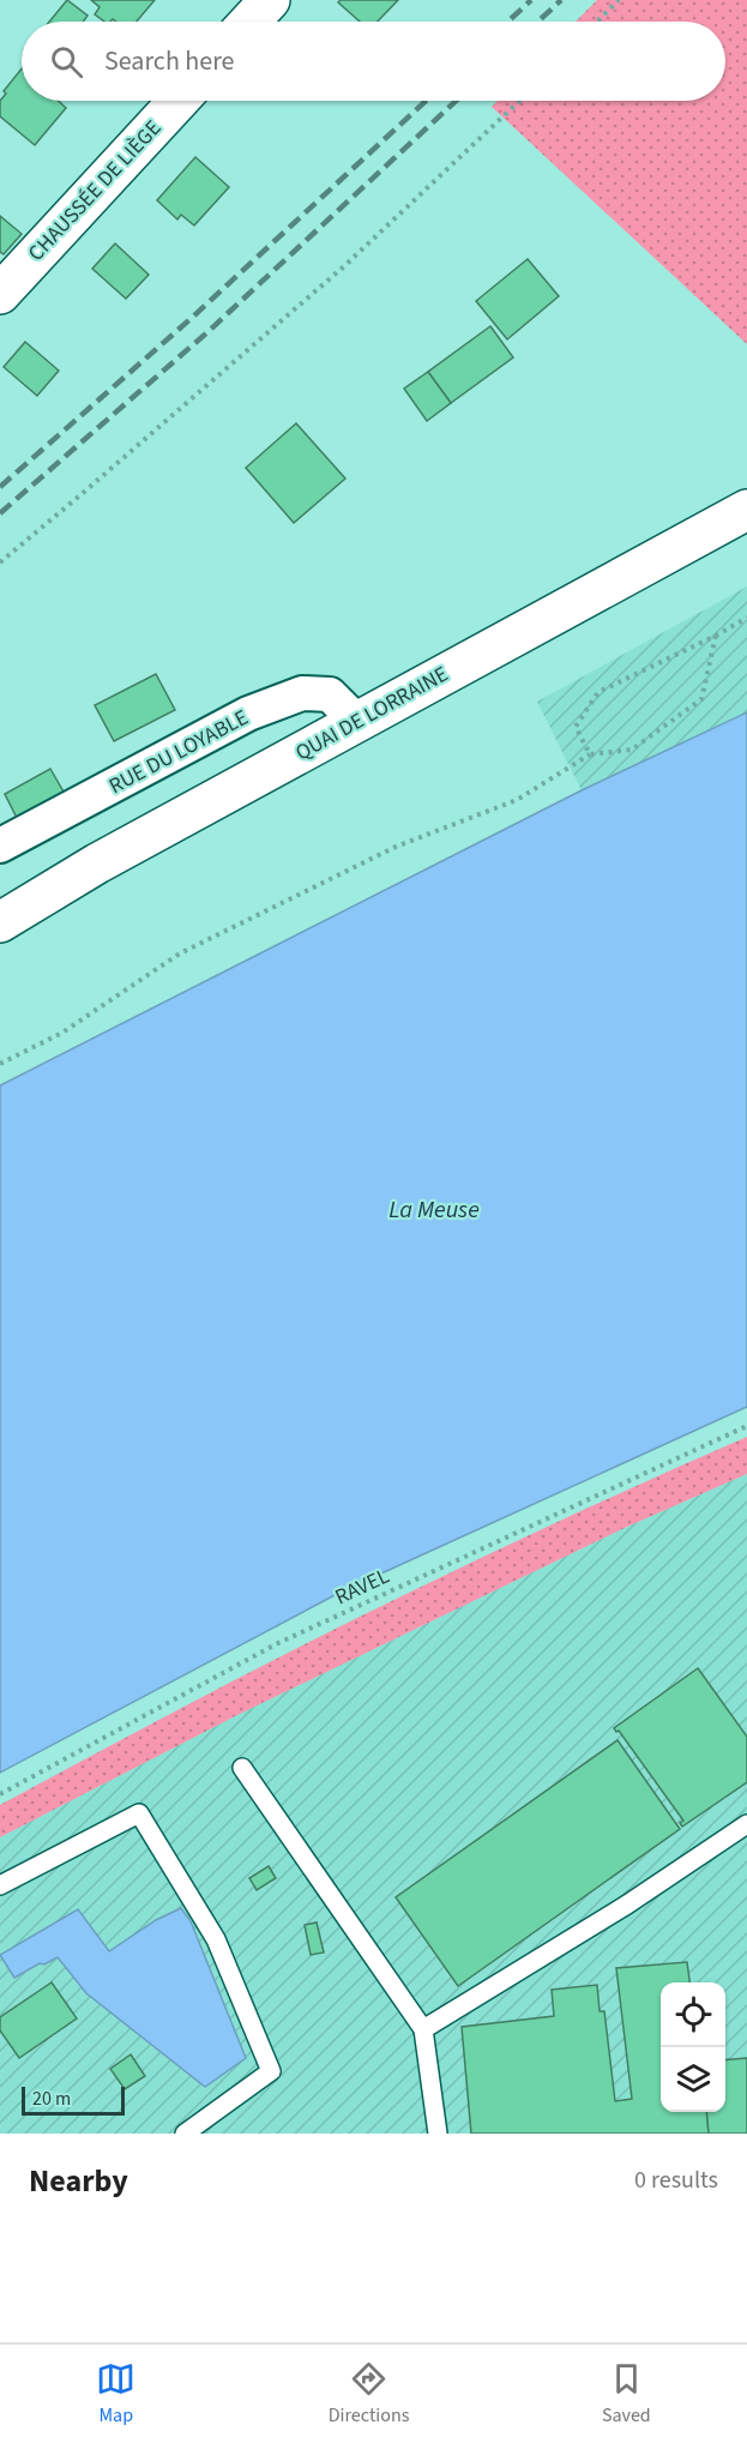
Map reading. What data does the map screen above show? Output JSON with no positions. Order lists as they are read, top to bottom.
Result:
{
  "streets": {
    "main road": ["CHAUSSÉE DE LIÈGE", "QUAI DE LORRAINE"],
    "street": ["RUE DU LOYABLE"],
    "path": ["RAVEL"]
  },
  "crossings": [
    ["QUAI DE LORRAINE", "RUE DU LOYABLE"]
  ],
  "water": ["La Meuse"],
  "scale_bar": "20 m",
  "page": {
    "search": "Search here",
    "scale": "20 m",
    "heading": ["Nearby", "0 results"],
    "nav": ["Map", "Directions", "Saved"]
  }
}
